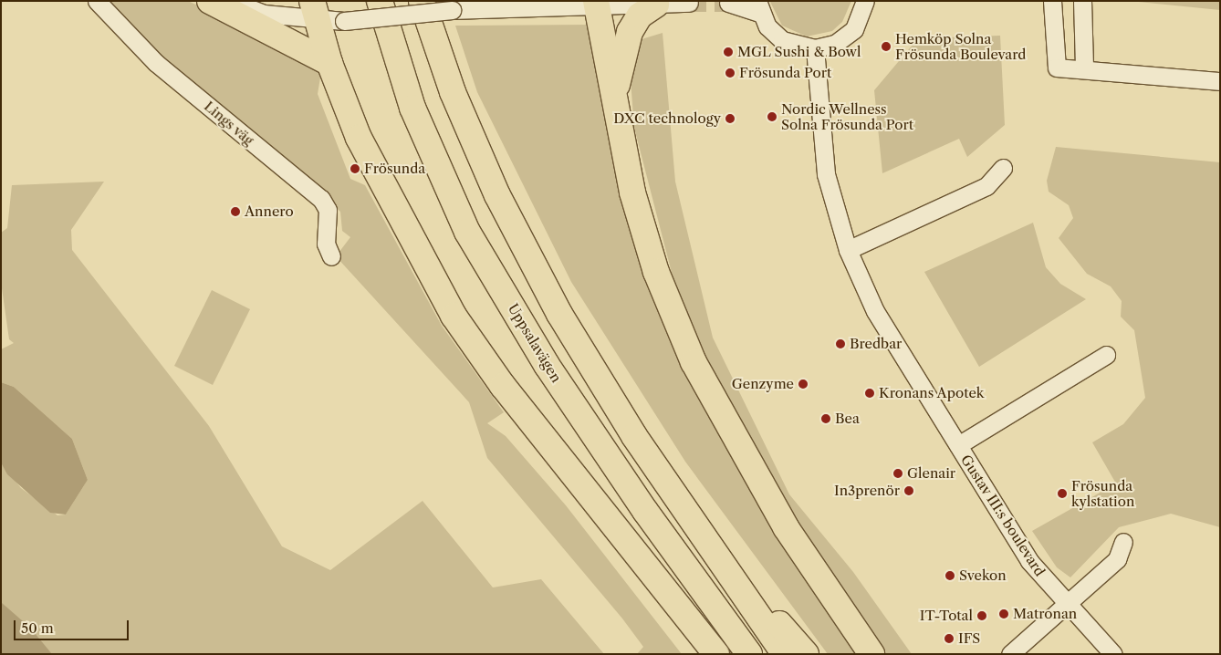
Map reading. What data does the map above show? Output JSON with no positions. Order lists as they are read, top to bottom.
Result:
{
  "streets": {
    "highway": ["Uppsalavägen"],
    "street": ["Lings väg", "Gustav III:s boulevard"]
  },
  "places": [
    "Hemköp Solna Frösunda Boulevard",
    "MGL Sushi & Bowl",
    "Frösunda Port",
    "Nordic Wellness Solna Frösunda Port",
    "DXC technology",
    "Frösunda",
    "Annero",
    "Bredbar",
    "Genzyme",
    "Kronans Apotek",
    "Bea",
    "Glenair",
    "In3prenör",
    "Frösunda kylstation",
    "Svekon",
    "Matronan",
    "IT-Total",
    "IFS"
  ],
  "scale_bar": "50 m"
}
